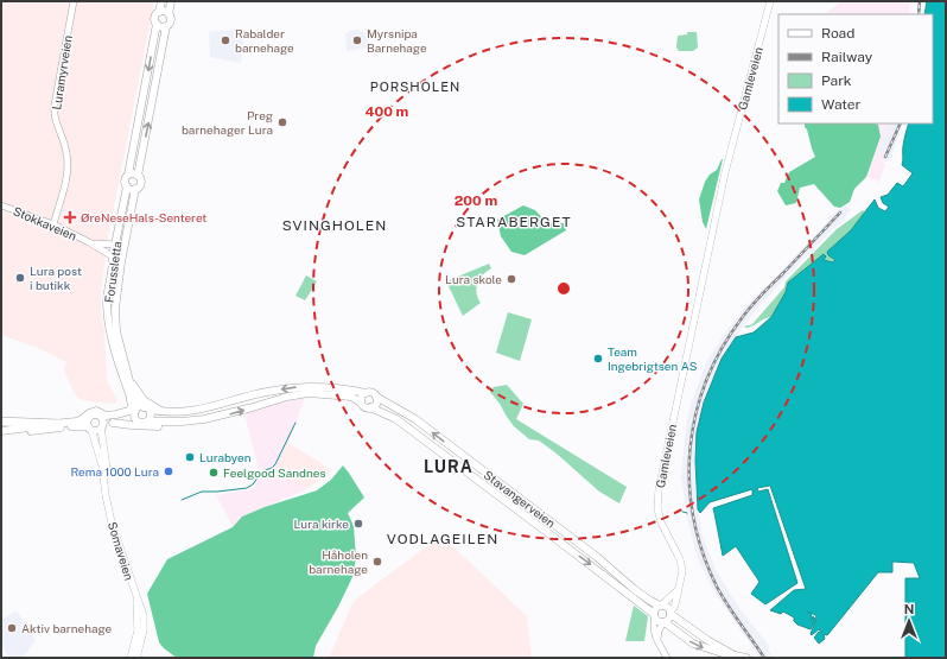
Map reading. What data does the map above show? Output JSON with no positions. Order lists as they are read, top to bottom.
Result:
{
  "streets": {
    "main road": [
      "Gamleveien",
      "Forussletta",
      "Stavangerveien",
      "Somaveien"
    ],
    "street": ["Luramyrveien", "Stokkaveien"]
  },
  "crossings": [
    ["Luramyrveien", "Stokkaveien"],
    ["Gamleveien", "Stavangerveien"],
    ["Stokkaveien", "Forussletta"]
  ],
  "districts": [
    "PORSHOLEN",
    "STARABERGET",
    "SVINGHOLEN",
    "LURA",
    "VODLAGEILEN"
  ],
  "places": {
    "other": [
      "Rabalder barnehage",
      "Myrsnipa Barnehage",
      "Preg barnehager Lura",
      "Lura post i butikk",
      "Lura skole",
      "Team Ingebrigtsen AS",
      "Lurabyen",
      "Rema 1000 Lura",
      "Feelgood Sandnes",
      "Lura kirke",
      "Håholen barnehage",
      "Aktiv barnehage"
    ],
    "health": ["ØreNeseHals-Senteret"]
  },
  "legend": [
    "Road",
    "Railway",
    "Park",
    "Water"
  ],
  "north": "top",
  "rings": ["400 m", "200 m"]
}
